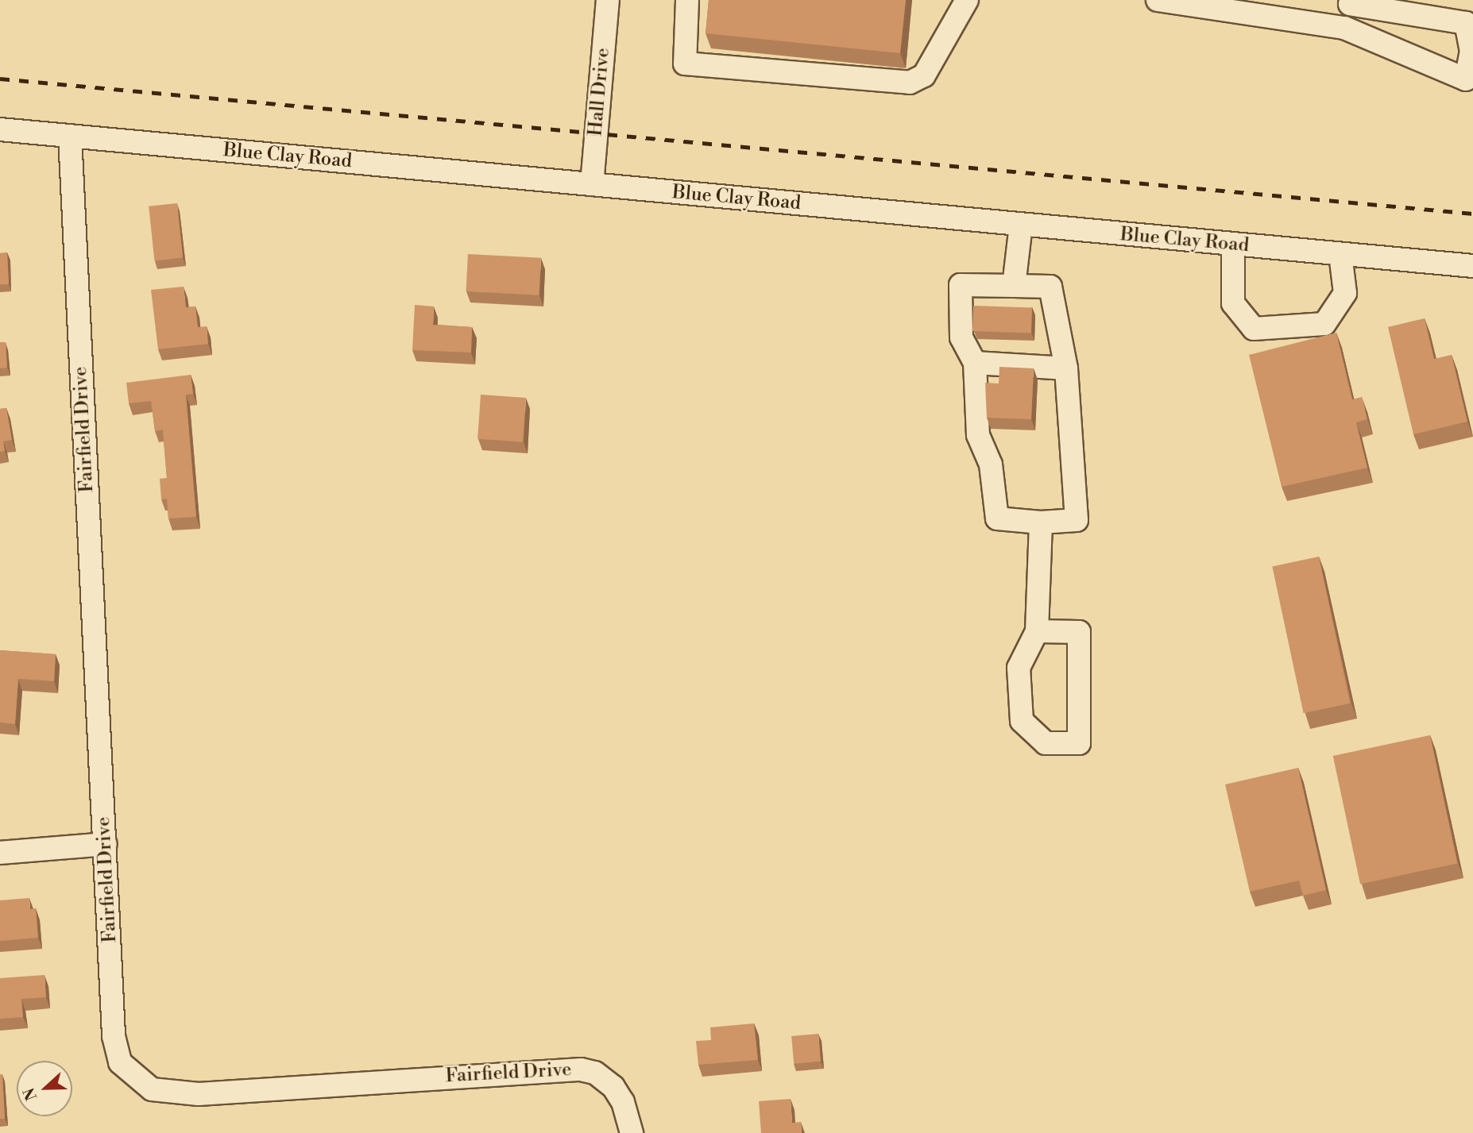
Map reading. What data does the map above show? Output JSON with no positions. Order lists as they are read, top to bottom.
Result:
{
  "streets": {
    "street": ["Hall Drive", "Blue Clay Road", "Fairfield Drive"]
  },
  "crossings": [
    ["Hall Drive", "Blue Clay Road"],
    ["Blue Clay Road", "Fairfield Drive"]
  ],
  "north": "left"
}
